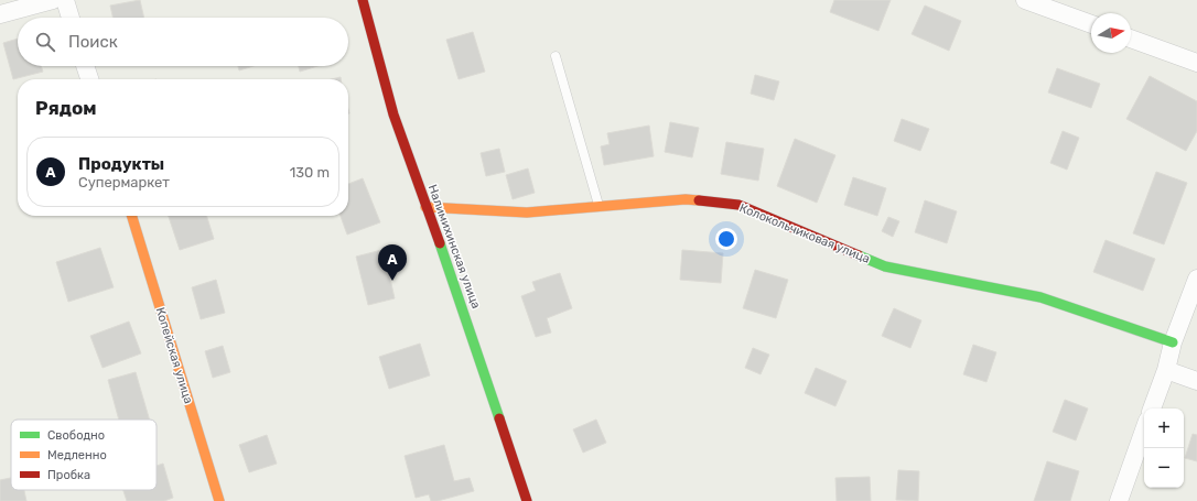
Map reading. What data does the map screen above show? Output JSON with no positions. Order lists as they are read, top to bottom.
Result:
{
  "streets": {
    "street": ["Колокольчиковая улица", "Налимихинская улица", "Копейская улица"]
  },
  "crossings": [
    ["Колокольчиковая улица", "Налимихинская улица"]
  ],
  "legend": ["Свободно", "Медленно", "Пробка"],
  "north": "right",
  "page": {
    "search": "Поиск",
    "heading": "Рядом",
    "list": [
      {
        "mark": "A",
        "name": "Продукты",
        "note": "Супермаркет",
        "value": "130 m"
      }
    ],
    "pins": "A",
    "map_buttons": ["+", "−"]
  }
}
